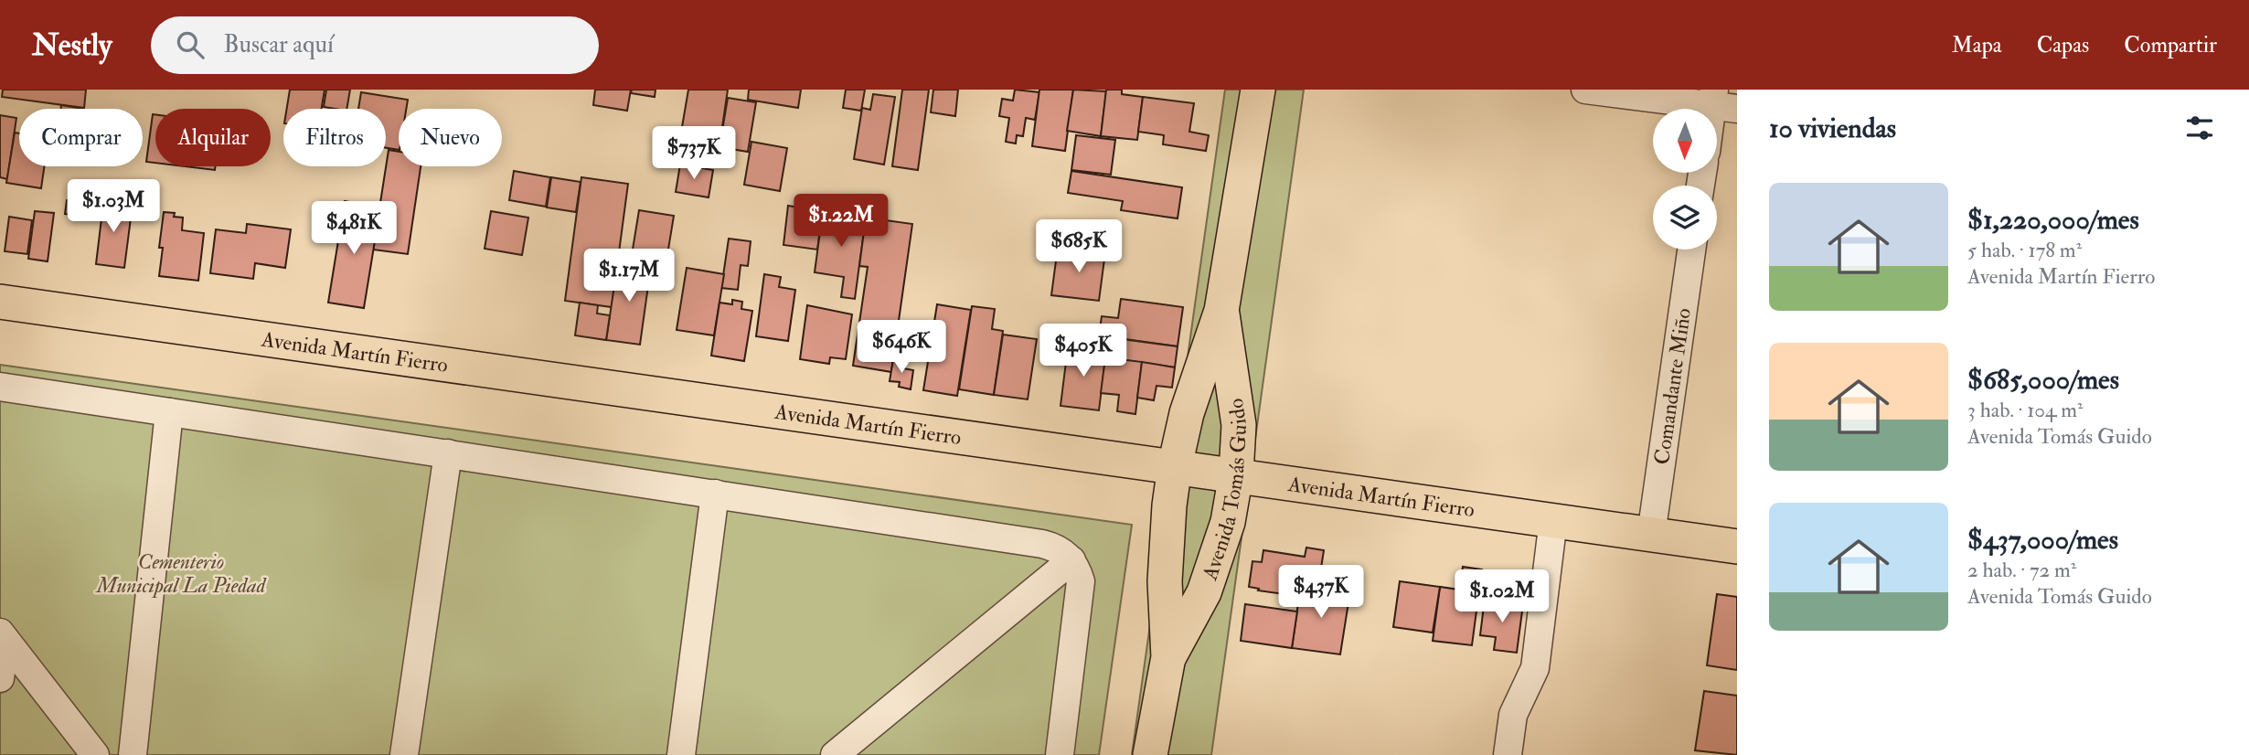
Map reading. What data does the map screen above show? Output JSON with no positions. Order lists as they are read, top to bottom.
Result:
{
  "streets": {
    "main road": ["Avenida Martín Fierro", "Avenida Tomás Guido"],
    "street": ["Comandante Miño"]
  },
  "crossings": [
    ["Avenida Martín Fierro", "Comandante Miño"],
    ["Avenida Martín Fierro", "Avenida Tomás Guido"]
  ],
  "parks": ["Cementerio Municipal La Piedad"],
  "north": "bottom",
  "page": {
    "header": "Nestly",
    "search": "Buscar aquí",
    "nav": ["Mapa", "Capas", "Compartir"],
    "heading": "10 viviendas",
    "chip": [
      "Comprar",
      "Alquilar",
      "Filtros",
      "Nuevo"
    ],
    "price": [
      "$737K",
      "$1.03M",
      "$1.22M",
      "$481K",
      "$685K",
      "$1.17M",
      "$646K",
      "$405K",
      "$437K",
      "$1.02M"
    ],
    "list": [
      {
        "name": "$1,220,000/mes",
        "note": "5 hab. · 178 m² · Avenida Martín Fierro"
      },
      {
        "name": "$685,000/mes",
        "note": "3 hab. · 104 m² · Avenida Tomás Guido"
      },
      {
        "name": "$437,000/mes",
        "note": "2 hab. · 72 m² · Avenida Tomás Guido"
      }
    ]
  }
}
